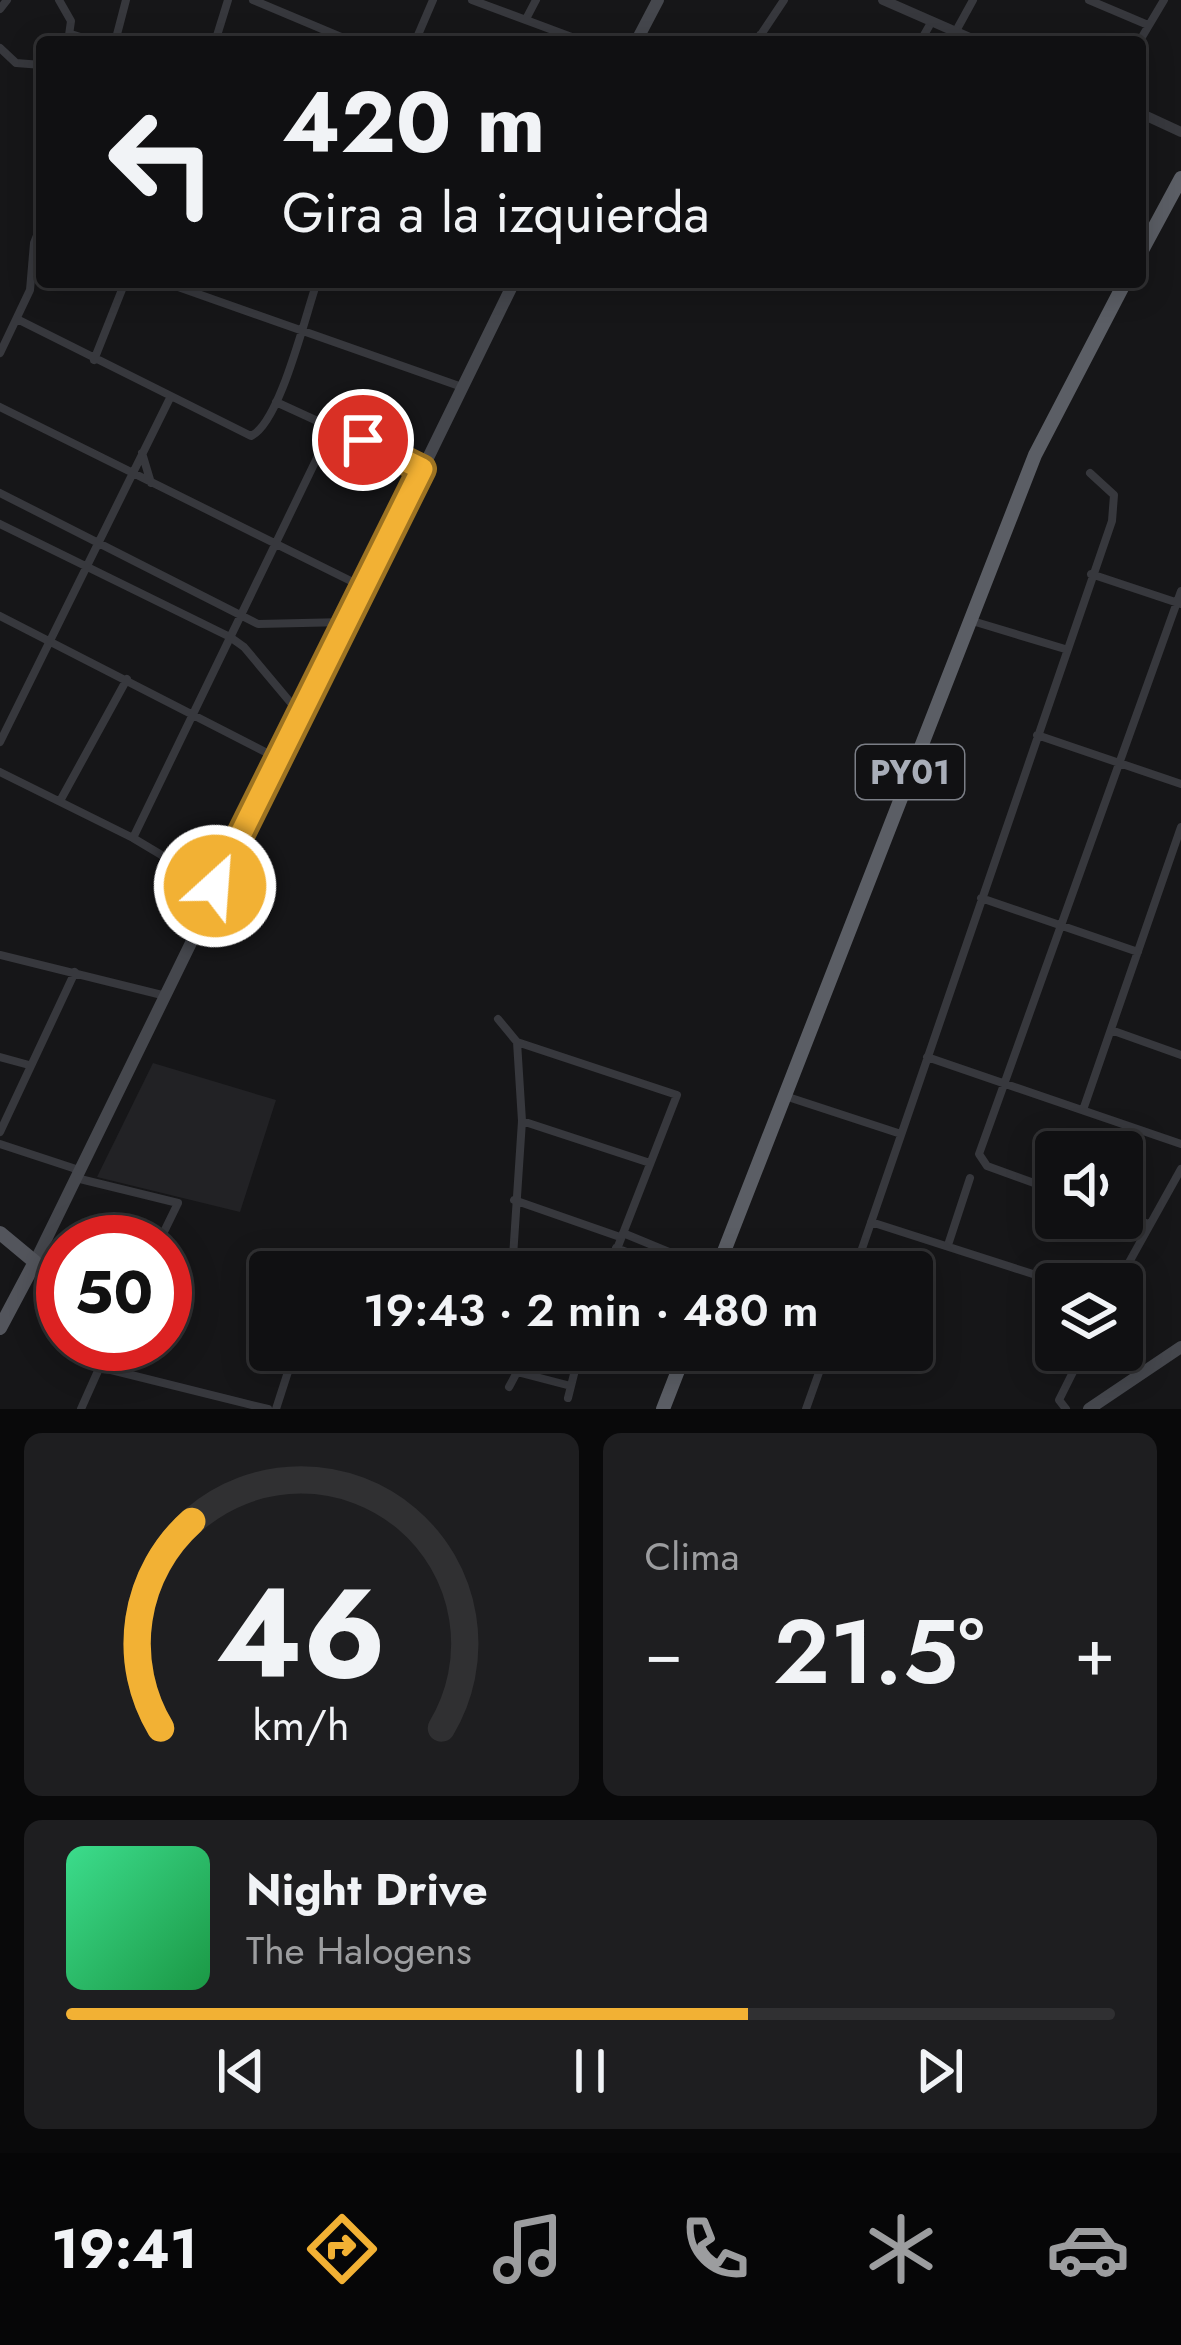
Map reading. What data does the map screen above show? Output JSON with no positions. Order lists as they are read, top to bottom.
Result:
{
  "streets": {
    "highway": ["PY01"]
  },
  "page": {
    "turn": ["420 m", "Gira a la izquierda"],
    "limit": "50",
    "trip": "19:43 · 2 min · 480 m",
    "tile": "Clima",
    "heat": ["−", "21.5°", "+"],
    "song": ["Night Drive", "The Halogens"],
    "tabs": "19:41",
    "gauge": ["46", "km/h"]
  }
}
